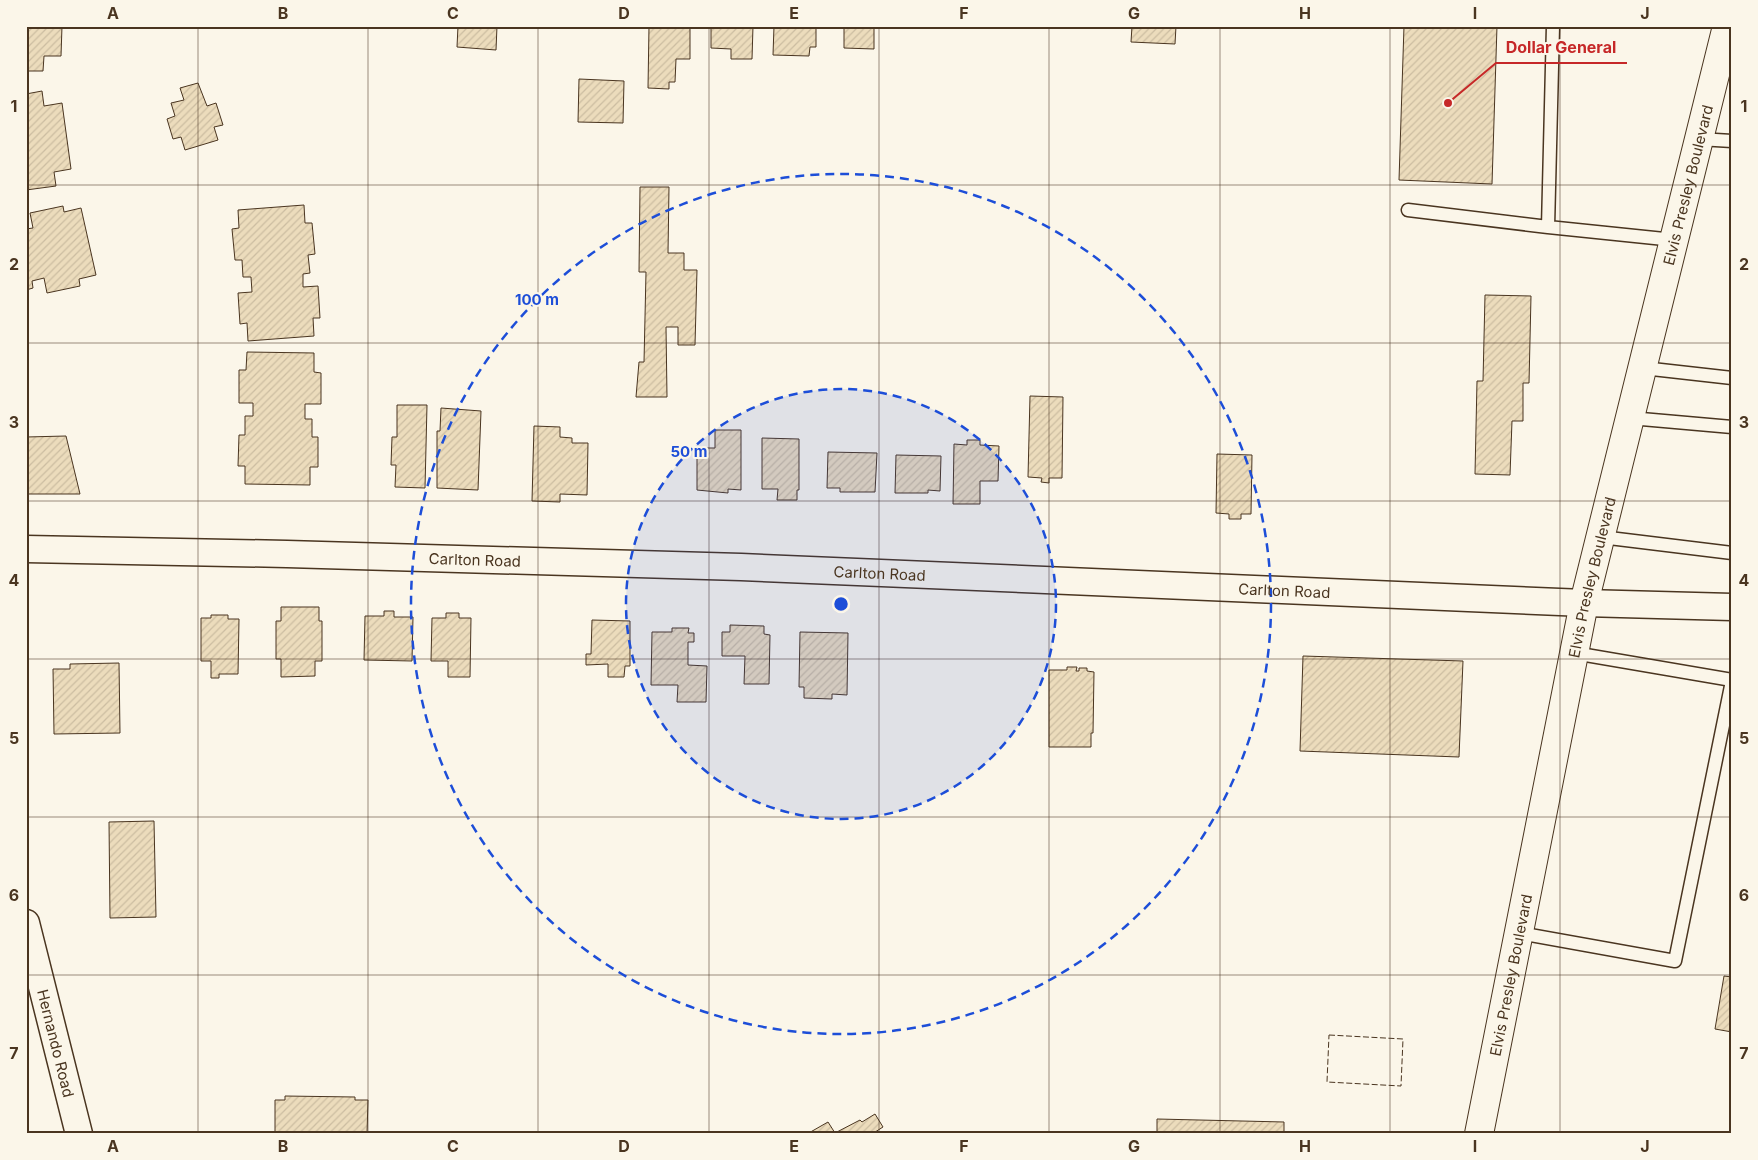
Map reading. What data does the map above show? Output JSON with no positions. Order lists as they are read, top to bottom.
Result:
{
  "streets": {
    "main road": ["Elvis Presley Boulevard"],
    "street": ["Carlton Road", "Hernando Road"]
  },
  "crossings": [
    ["Elvis Presley Boulevard", "Carlton Road"]
  ],
  "places": ["Dollar General"],
  "grid": {
    "columns": [
      "A",
      "B",
      "C",
      "D",
      "E",
      "F",
      "G",
      "H",
      "I",
      "J"
    ],
    "rows": [
      "1",
      "2",
      "3",
      "4",
      "5",
      "6",
      "7"
    ]
  },
  "rings": ["100 m", "50 m"]
}
